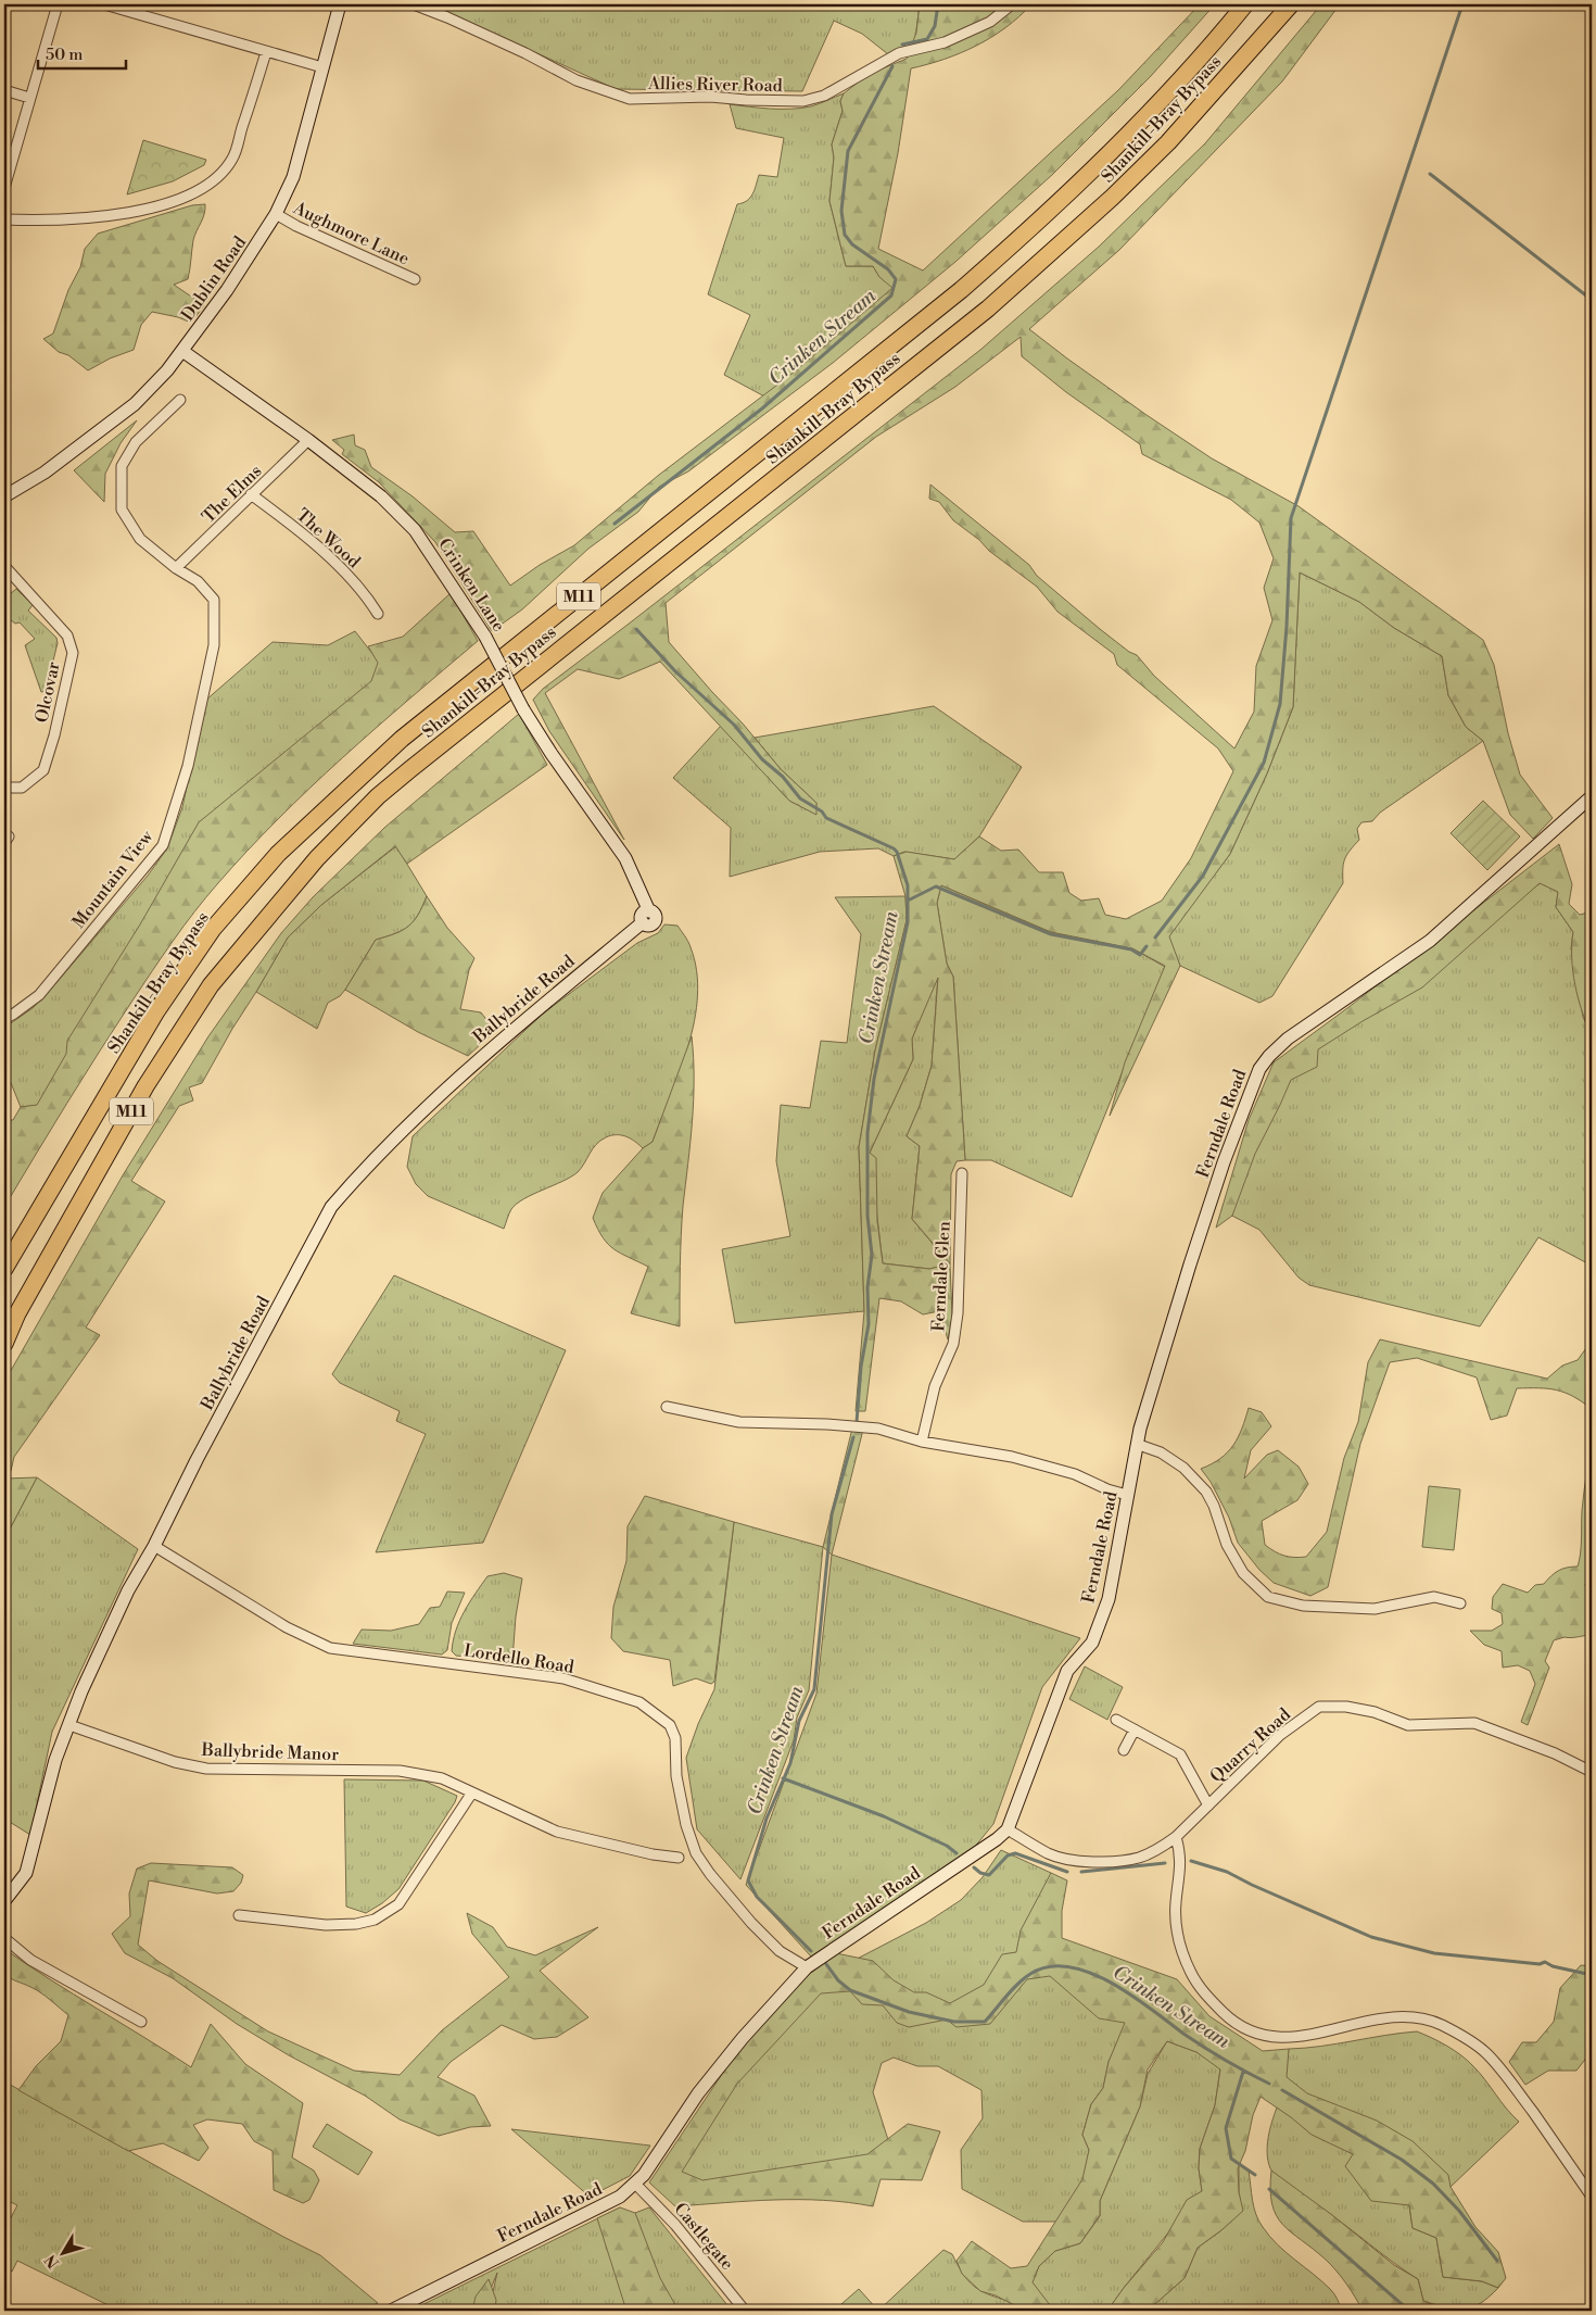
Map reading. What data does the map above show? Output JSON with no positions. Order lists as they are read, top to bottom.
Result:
{
  "streets": {
    "highway": ["Shankill-Bray Bypass", "M11"],
    "street": [
      "Allies River Road",
      "Aughmore Lane",
      "Dublin Road",
      "The Elms",
      "The Wood",
      "Crinken Lane",
      "Olcovar",
      "Mountain View",
      "Ballybride Road",
      "Ferndale Road",
      "Ferndale Glen",
      "Lordello Road",
      "Quarry Road",
      "Ballybride Manor",
      "Castlegate"
    ]
  },
  "crossings": [
    ["Aughmore Lane", "Dublin Road"],
    ["Dublin Road", "Crinken Lane"],
    ["The Elms", "The Wood"],
    ["The Elms", "Crinken Lane"],
    ["The Elms", "Mountain View"],
    ["Crinken Lane", "Ballybride Road"],
    ["Ballybride Road", "Lordello Road"],
    ["Ballybride Road", "Ballybride Manor"],
    ["Ferndale Road", "Lordello Road"],
    ["Ferndale Road", "Quarry Road"],
    ["Ferndale Road", "Castlegate"]
  ],
  "water": ["Crinken Stream"],
  "scale_bar": "50 m",
  "north": "bottom left"
}
